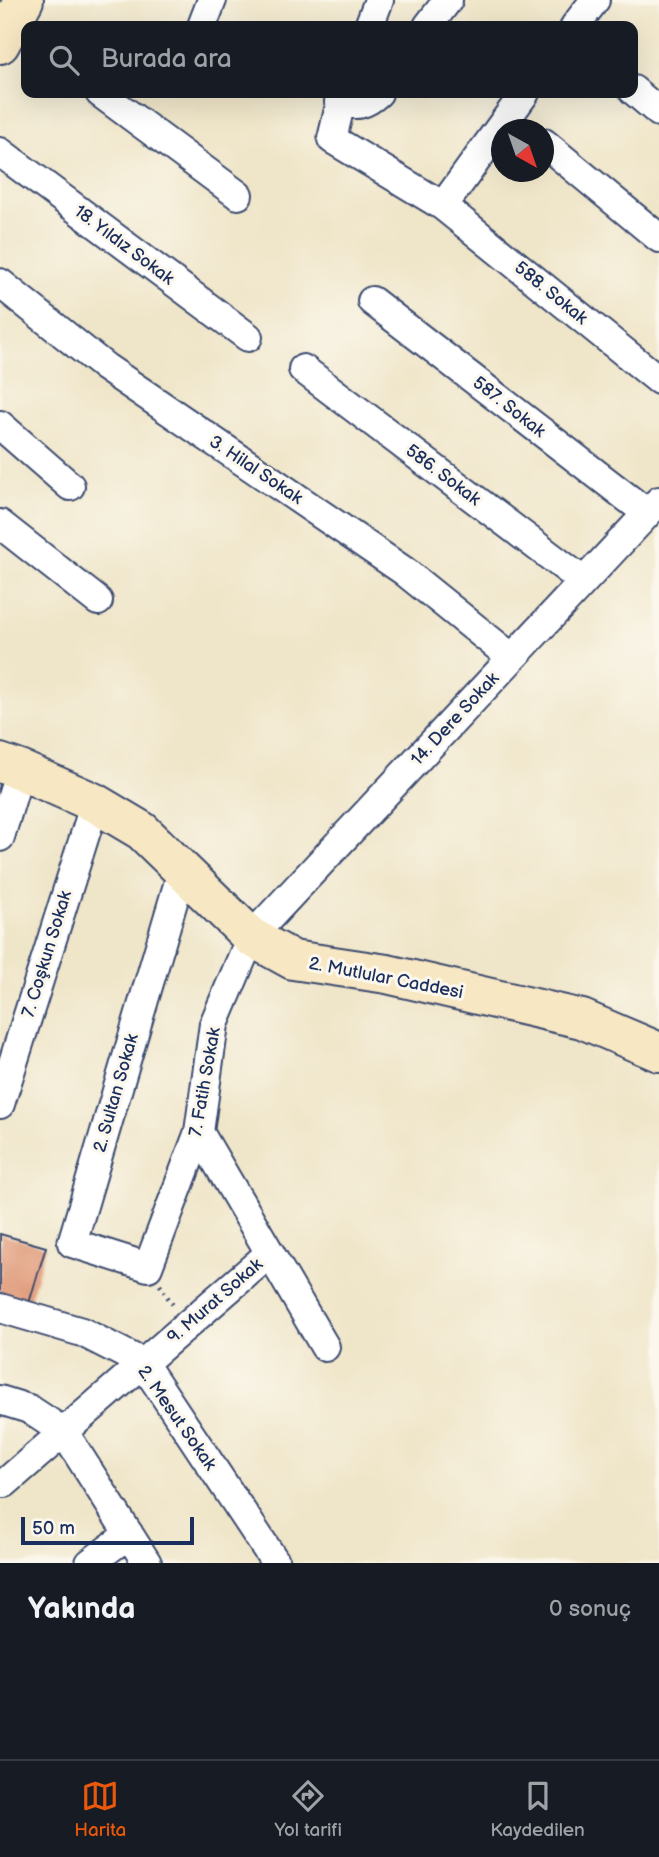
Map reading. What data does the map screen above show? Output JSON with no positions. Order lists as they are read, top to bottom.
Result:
{
  "streets": {
    "street": [
      "18. Yıldız Sokak",
      "588. Sokak",
      "587. Sokak",
      "3. Hilal Sokak",
      "586. Sokak",
      "14. Dere Sokak",
      "7. Coşkun Sokak",
      "2. Mutlular Caddesi",
      "7. Fatih Sokak",
      "2. Sultan Sokak",
      "9. Murat Sokak",
      "2. Mesut Sokak"
    ]
  },
  "crossings": [
    ["587. Sokak", "14. Dere Sokak"],
    ["3. Hilal Sokak", "14. Dere Sokak"],
    ["586. Sokak", "14. Dere Sokak"],
    ["14. Dere Sokak", "2. Mutlular Caddesi"],
    ["14. Dere Sokak", "7. Fatih Sokak"],
    ["7. Coşkun Sokak", "2. Mutlular Caddesi"],
    ["2. Mutlular Caddesi", "7. Fatih Sokak"],
    ["2. Mutlular Caddesi", "2. Sultan Sokak"],
    ["7. Fatih Sokak", "2. Sultan Sokak"],
    ["9. Murat Sokak", "2. Mesut Sokak"]
  ],
  "scale_bar": "50 m",
  "north": "bottom right",
  "page": {
    "search": "Burada ara",
    "scale": "50 m",
    "heading": ["Yakında", "0 sonuç"],
    "nav": ["Harita", "Yol tarifi", "Kaydedilen"]
  }
}
